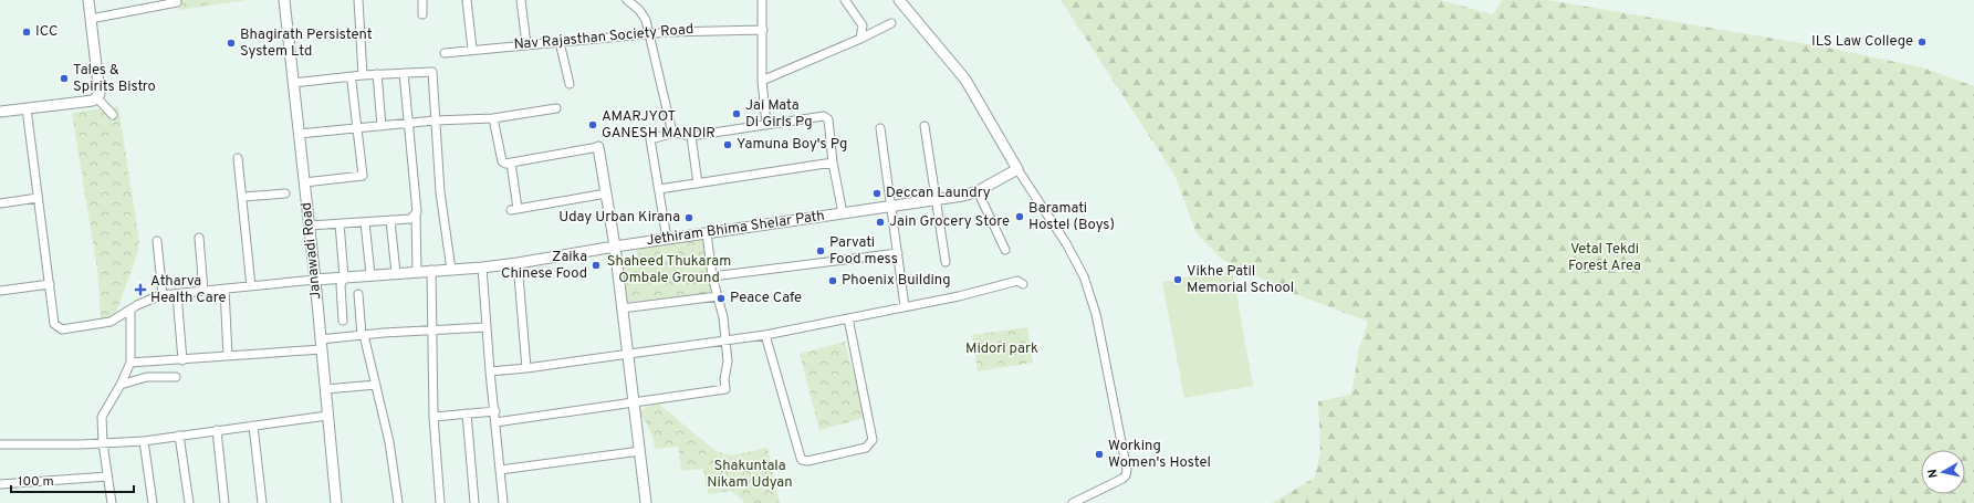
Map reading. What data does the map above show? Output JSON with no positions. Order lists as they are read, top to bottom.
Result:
{
  "streets": {
    "street": ["Nav Rajasthan Society Road", "Jethiram Bhima Shelar Path", "Janawadi Road"]
  },
  "crossings": [
    ["Jethiram Bhima Shelar Path", "Janawadi Road"]
  ],
  "parks": [
    "Vetal Tekdi Forest Area",
    "Shaheed Thukaram Ombale Ground",
    "Midori park",
    "Shakuntala Nikam Udyan"
  ],
  "places": {
    "other": [
      "ICC",
      "ILS Law College",
      "Bhagirath Persistent System Ltd",
      "Tales & Spirits Bistro",
      "Jai Mata Di Girls Pg",
      "AMARJYOT GANESH MANDIR",
      "Yamuna Boy's Pg",
      "Deccan Laundry",
      "Baramati Hostel (Boys)",
      "Uday Urban Kirana",
      "Jain Grocery Store",
      "Parvati Food mess",
      "Zaika Chinese Food",
      "Vikhe Patil Memorial School",
      "Phoenix Building",
      "Peace Cafe",
      "Working Women's Hostel"
    ],
    "health": ["Atharva Health Care"]
  },
  "scale_bar": "100 m",
  "north": "left"
}
